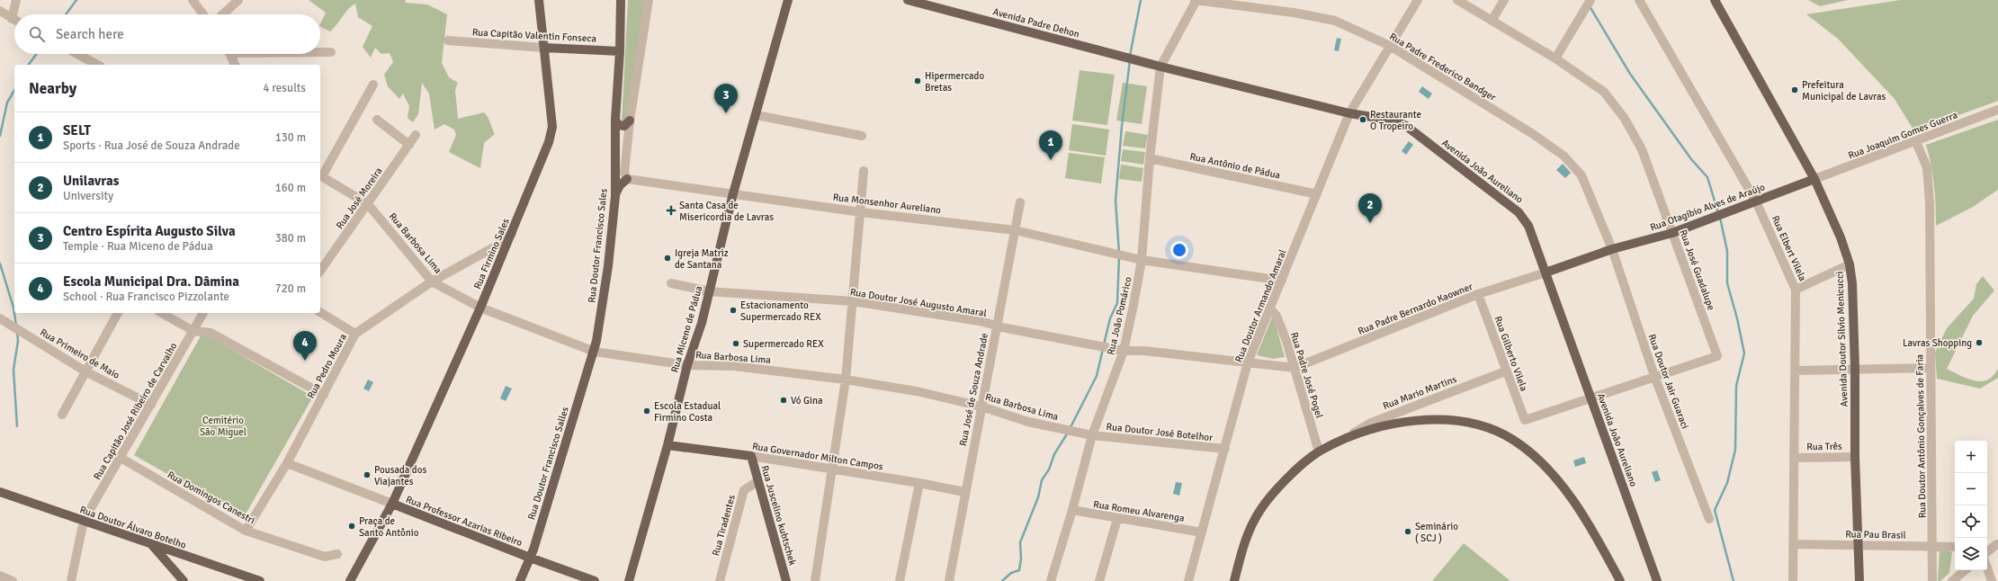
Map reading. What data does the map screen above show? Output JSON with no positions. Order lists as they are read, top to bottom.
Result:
{
  "streets": {
    "main road": [
      "Avenida Padre Dehon",
      "Rua Capitão Valentin Fonseca",
      "Avenida João Aureliano",
      "Rua Otagíbio Alves de Araújo",
      "Rua Doutor Francisco Sales",
      "Rua Firmino Sales",
      "Rua Miceno de Pádua",
      "Avenida Doutor Sílvio Menicucci",
      "Rua Governador Milton Campos",
      "Rua Doutor Francisco Salles",
      "Rua Juscelino kubtschek",
      "Rua Professor Azarias Ribeiro",
      "Rua Doutor Álvaro Botelho"
    ],
    "street": [
      "Rua Padre Frederico Bandger",
      "Rua Joaquim Gomes Guerra",
      "Rua Antônio de Pádua",
      "Rua José Moreira",
      "Rua Monsenhor Aureliano",
      "Rua Barbosa Lima",
      "Rua Elbert Vilela",
      "Rua José Guadalupe",
      "Rua Doutor José Augusto Amaral",
      "Rua Doutor Armando Amaral",
      "Rua Padre Bernardo Kaowner",
      "Rua João Pomárico",
      "Rua Primeiro de Maio",
      "Rua Gilberto Vilela",
      "Rua Pedro Moura",
      "Rua Padre José Pogel",
      "Rua Doutor Jair Guaraci",
      "Rua José de Souza Andrade",
      "Rua Mario Martins",
      "Rua Capitão José Ribeiro de Carvalho",
      "Rua Doutor José Botelhor",
      "Rua Doutor Antônio Gonçalves de Faria",
      "Rua Três",
      "Rua Domingos Canestri",
      "Rua Romeu Alvarenga",
      "Rua Tiradentes",
      "Rua Pau Brasil"
    ]
  },
  "crossings": [
    ["Avenida Padre Dehon", "Avenida João Aureliano"],
    ["Avenida Padre Dehon", "Rua João Pomárico"],
    ["Rua Capitão Valentin Fonseca", "Rua Doutor Francisco Sales"],
    ["Rua Capitão Valentin Fonseca", "Rua Firmino Sales"],
    ["Rua Padre Frederico Bandger", "Rua Otagíbio Alves de Araújo"],
    ["Rua Padre Frederico Bandger", "Rua Doutor Armando Amaral"],
    ["Rua Padre Frederico Bandger", "Rua Doutor Jair Guaraci"],
    ["Rua Joaquim Gomes Guerra", "Rua Otagíbio Alves de Araújo"],
    ["Rua Joaquim Gomes Guerra", "Avenida Doutor Sílvio Menicucci"],
    ["Rua Joaquim Gomes Guerra", "Rua Doutor Antônio Gonçalves de Faria"],
    ["Rua Antônio de Pádua", "Rua Doutor Armando Amaral"],
    ["Rua Antônio de Pádua", "Rua João Pomárico"],
    ["Avenida João Aureliano", "Rua Otagíbio Alves de Araújo"],
    ["Avenida João Aureliano", "Rua Doutor Armando Amaral"],
    ["Avenida João Aureliano", "Rua Padre Bernardo Kaowner"],
    ["Avenida João Aureliano", "Rua João Pomárico"],
    ["Avenida João Aureliano", "Rua Gilberto Vilela"],
    ["Rua José Moreira", "Rua Barbosa Lima"],
    ["Rua Monsenhor Aureliano", "Rua Doutor Armando Amaral"],
    ["Rua Monsenhor Aureliano", "Rua João Pomárico"],
    ["Rua Monsenhor Aureliano", "Rua Miceno de Pádua"],
    ["Rua Monsenhor Aureliano", "Rua José de Souza Andrade"],
    ["Rua Otagíbio Alves de Araújo", "Rua Elbert Vilela"],
    ["Rua Otagíbio Alves de Araújo", "Rua José Guadalupe"],
    ["Rua Otagíbio Alves de Araújo", "Rua Padre Bernardo Kaowner"],
    ["Rua Otagíbio Alves de Araújo", "Avenida Doutor Sílvio Menicucci"],
    ["Rua Otagíbio Alves de Araújo", "Rua Doutor Jair Guaraci"],
    ["Rua Barbosa Lima", "Rua Doutor Francisco Sales"],
    ["Rua Barbosa Lima", "Rua Firmino Sales"],
    ["Rua Barbosa Lima", "Rua João Pomárico"],
    ["Rua Barbosa Lima", "Rua Miceno de Pádua"],
    ["Rua Barbosa Lima", "Rua Pedro Moura"],
    ["Rua Barbosa Lima", "Rua José de Souza Andrade"],
    ["Rua Barbosa Lima", "Rua Doutor José Botelhor"],
    ["Rua Barbosa Lima", "Rua Doutor Francisco Salles"],
    ["Rua Doutor Francisco Sales", "Rua Doutor Francisco Salles"],
    ["Rua Elbert Vilela", "Rua Três"],
    ["Rua Elbert Vilela", "Rua Pau Brasil"],
    ["Rua Firmino Sales", "Rua Pedro Moura"],
    ["Rua Firmino Sales", "Rua Professor Azarias Ribeiro"],
    ["Rua José Guadalupe", "Rua Doutor Jair Guaraci"],
    ["Rua Doutor José Augusto Amaral", "Rua Doutor Armando Amaral"],
    ["Rua Doutor José Augusto Amaral", "Rua Padre Bernardo Kaowner"],
    ["Rua Doutor José Augusto Amaral", "Rua João Pomárico"],
    ["Rua Doutor José Augusto Amaral", "Rua Miceno de Pádua"],
    ["Rua Doutor José Augusto Amaral", "Rua Padre José Pogel"],
    ["Rua Doutor José Augusto Amaral", "Rua José de Souza Andrade"],
    ["Rua Doutor Armando Amaral", "Rua Padre José Pogel"],
    ["Rua Doutor Armando Amaral", "Rua Doutor José Botelhor"],
    ["Rua Doutor Armando Amaral", "Rua Romeu Alvarenga"],
    ["Rua Padre Bernardo Kaowner", "Rua Gilberto Vilela"],
    ["Rua Padre Bernardo Kaowner", "Rua Padre José Pogel"],
    ["Rua João Pomárico", "Rua Doutor José Botelhor"],
    ["Rua João Pomárico", "Rua Romeu Alvarenga"],
    ["Rua Miceno de Pádua", "Rua Governador Milton Campos"],
    ["Avenida Doutor Sílvio Menicucci", "Rua Três"],
    ["Avenida Doutor Sílvio Menicucci", "Rua Pau Brasil"],
    ["Rua Primeiro de Maio", "Rua Capitão José Ribeiro de Carvalho"],
    ["Rua Gilberto Vilela", "Rua Mario Martins"],
    ["Rua Pedro Moura", "Rua Domingos Canestri"],
    ["Rua Pedro Moura", "Rua Professor Azarias Ribeiro"],
    ["Rua José de Souza Andrade", "Rua Governador Milton Campos"],
    ["Rua Capitão José Ribeiro de Carvalho", "Rua Domingos Canestri"],
    ["Rua Capitão José Ribeiro de Carvalho", "Rua Doutor Álvaro Botelho"],
    ["Rua Doutor Antônio Gonçalves de Faria", "Rua Pau Brasil"],
    ["Rua Governador Milton Campos", "Rua Juscelino kubtschek"],
    ["Rua Doutor Francisco Salles", "Rua Professor Azarias Ribeiro"],
    ["Rua Juscelino kubtschek", "Rua Tiradentes"]
  ],
  "parks": ["Cemitério São Miguel"],
  "places": {
    "other": [
      "Hipermercado Bretas",
      "Prefeitura Municipal de Lavras",
      "Restaurante O Tropeiro",
      "Igreja Matriz de Santana",
      "Estacionamento Supermercado REX",
      "Lavras Shopping",
      "Supermercado REX",
      "Vó Gina",
      "Escola Estadual Firmino Costa",
      "Pousada dos Viajantes",
      "Praça de Santo Antônio",
      "Seminário ( SCJ )"
    ],
    "health": ["Santa Casa de Misericordia de Lavras"]
  },
  "page": {
    "search": "Search here",
    "heading": ["Nearby", "4 results"],
    "pins": [
      "3",
      "1",
      "2",
      "4"
    ],
    "list": [
      {
        "mark": "1",
        "name": "SELT",
        "note": "Sports · Rua José de Souza Andrade",
        "value": "130 m"
      },
      {
        "mark": "2",
        "name": "Unilavras",
        "note": "University",
        "value": "160 m"
      },
      {
        "mark": "3",
        "name": "Centro Espírita Augusto Silva",
        "note": "Temple · Rua Miceno de Pádua",
        "value": "380 m"
      },
      {
        "mark": "4",
        "name": "Escola Municipal Dra. Dâmina",
        "note": "School · Rua Francisco Pizzolante",
        "value": "720 m"
      }
    ],
    "map_buttons": ["+", "−"]
  }
}
